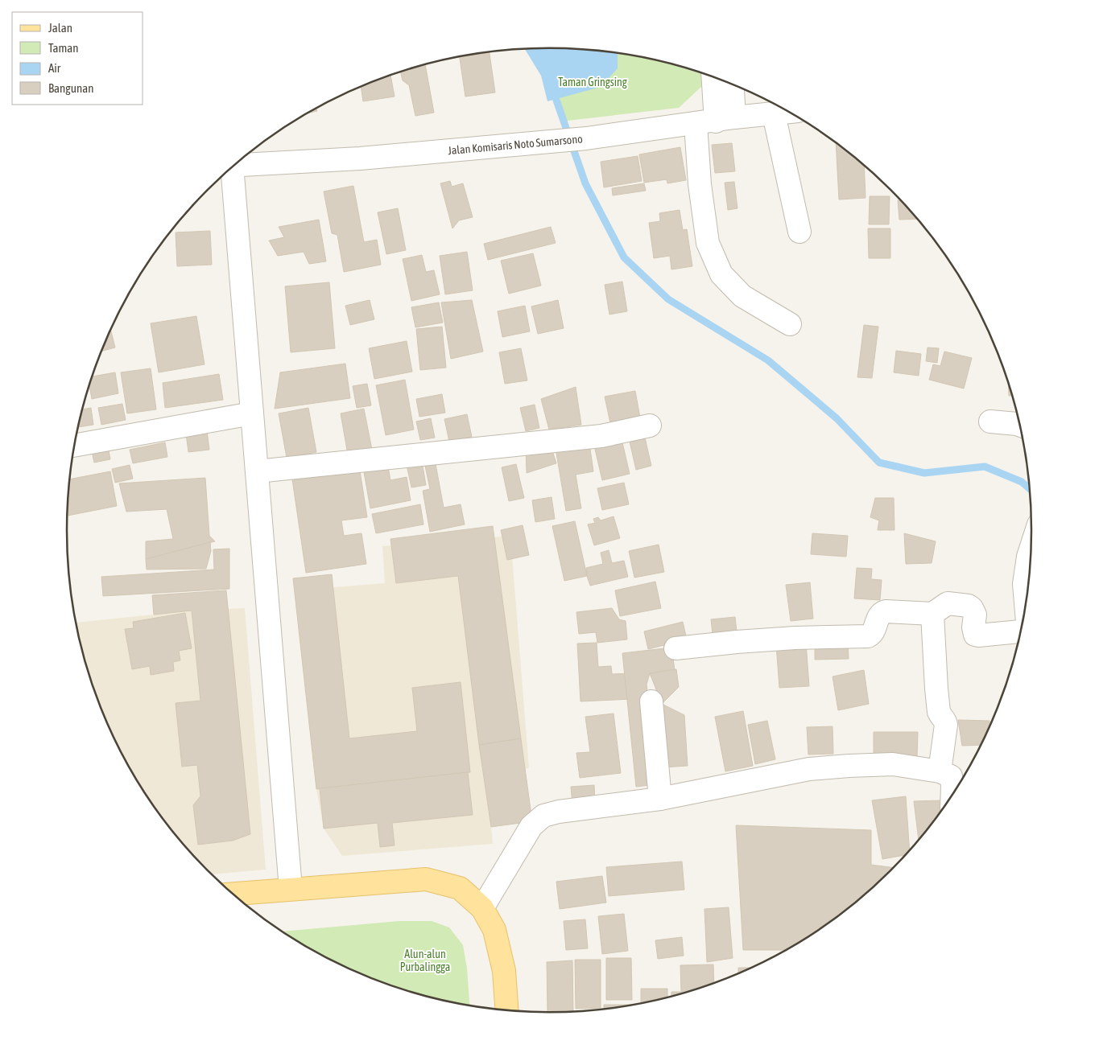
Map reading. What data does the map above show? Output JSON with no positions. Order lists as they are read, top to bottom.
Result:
{
  "streets": {
    "street": ["Jalan Komisaris Noto Sumarsono"]
  },
  "parks": ["Taman Gringsing", "Alun-alun Purbalingga"],
  "legend": [
    "Jalan",
    "Taman",
    "Air",
    "Bangunan"
  ]
}
